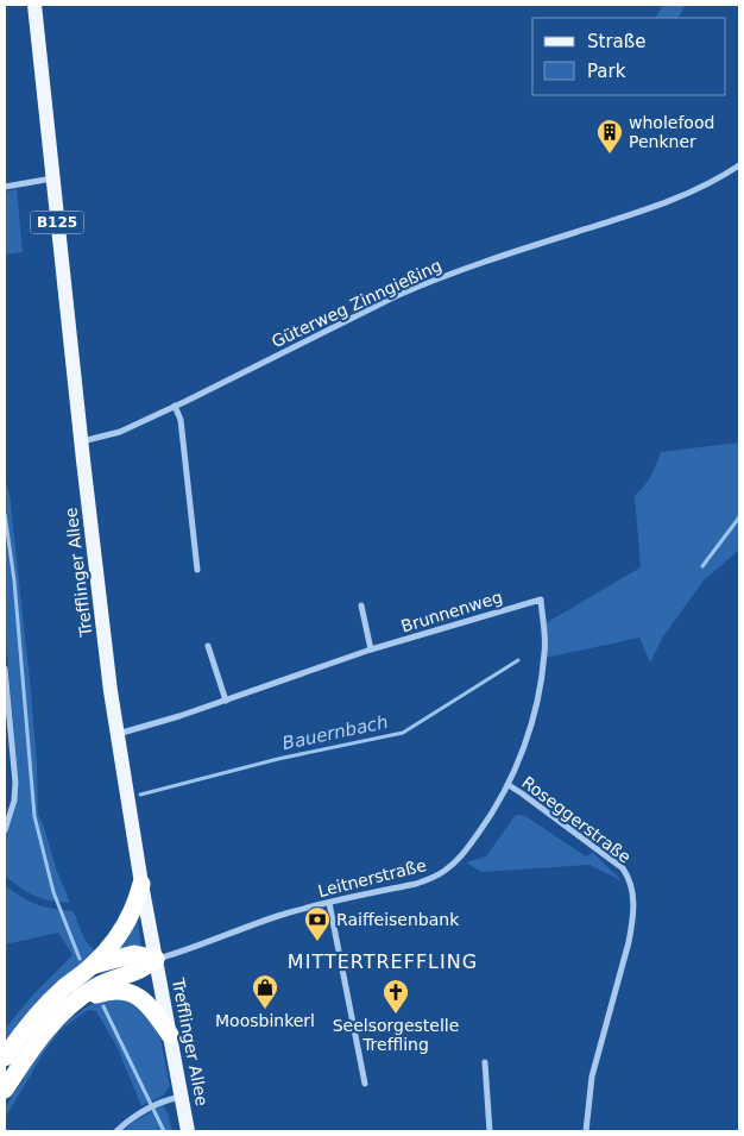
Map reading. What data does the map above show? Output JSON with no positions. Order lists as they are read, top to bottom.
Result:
{
  "streets": {
    "main road": ["B125", "Trefflinger Allee"],
    "street": [
      "Güterweg Zinngießing",
      "Brunnenweg",
      "Roseggerstraße",
      "Leitnerstraße"
    ]
  },
  "crossings": [
    ["Güterweg Zinngießing", "Trefflinger Allee"],
    ["Trefflinger Allee", "Brunnenweg"],
    ["Trefflinger Allee", "Leitnerstraße"],
    ["Brunnenweg", "Leitnerstraße"],
    ["Roseggerstraße", "Leitnerstraße"]
  ],
  "districts": ["MITTERTREFFLING"],
  "water": ["Bauernbach"],
  "places": {
    "building": ["wholefood Penkner"],
    "bank": ["Raiffeisenbank"],
    "shop": ["Moosbinkerl"],
    "church": ["Seelsorgestelle Treffling"]
  },
  "legend": ["Straße", "Park"]
}
